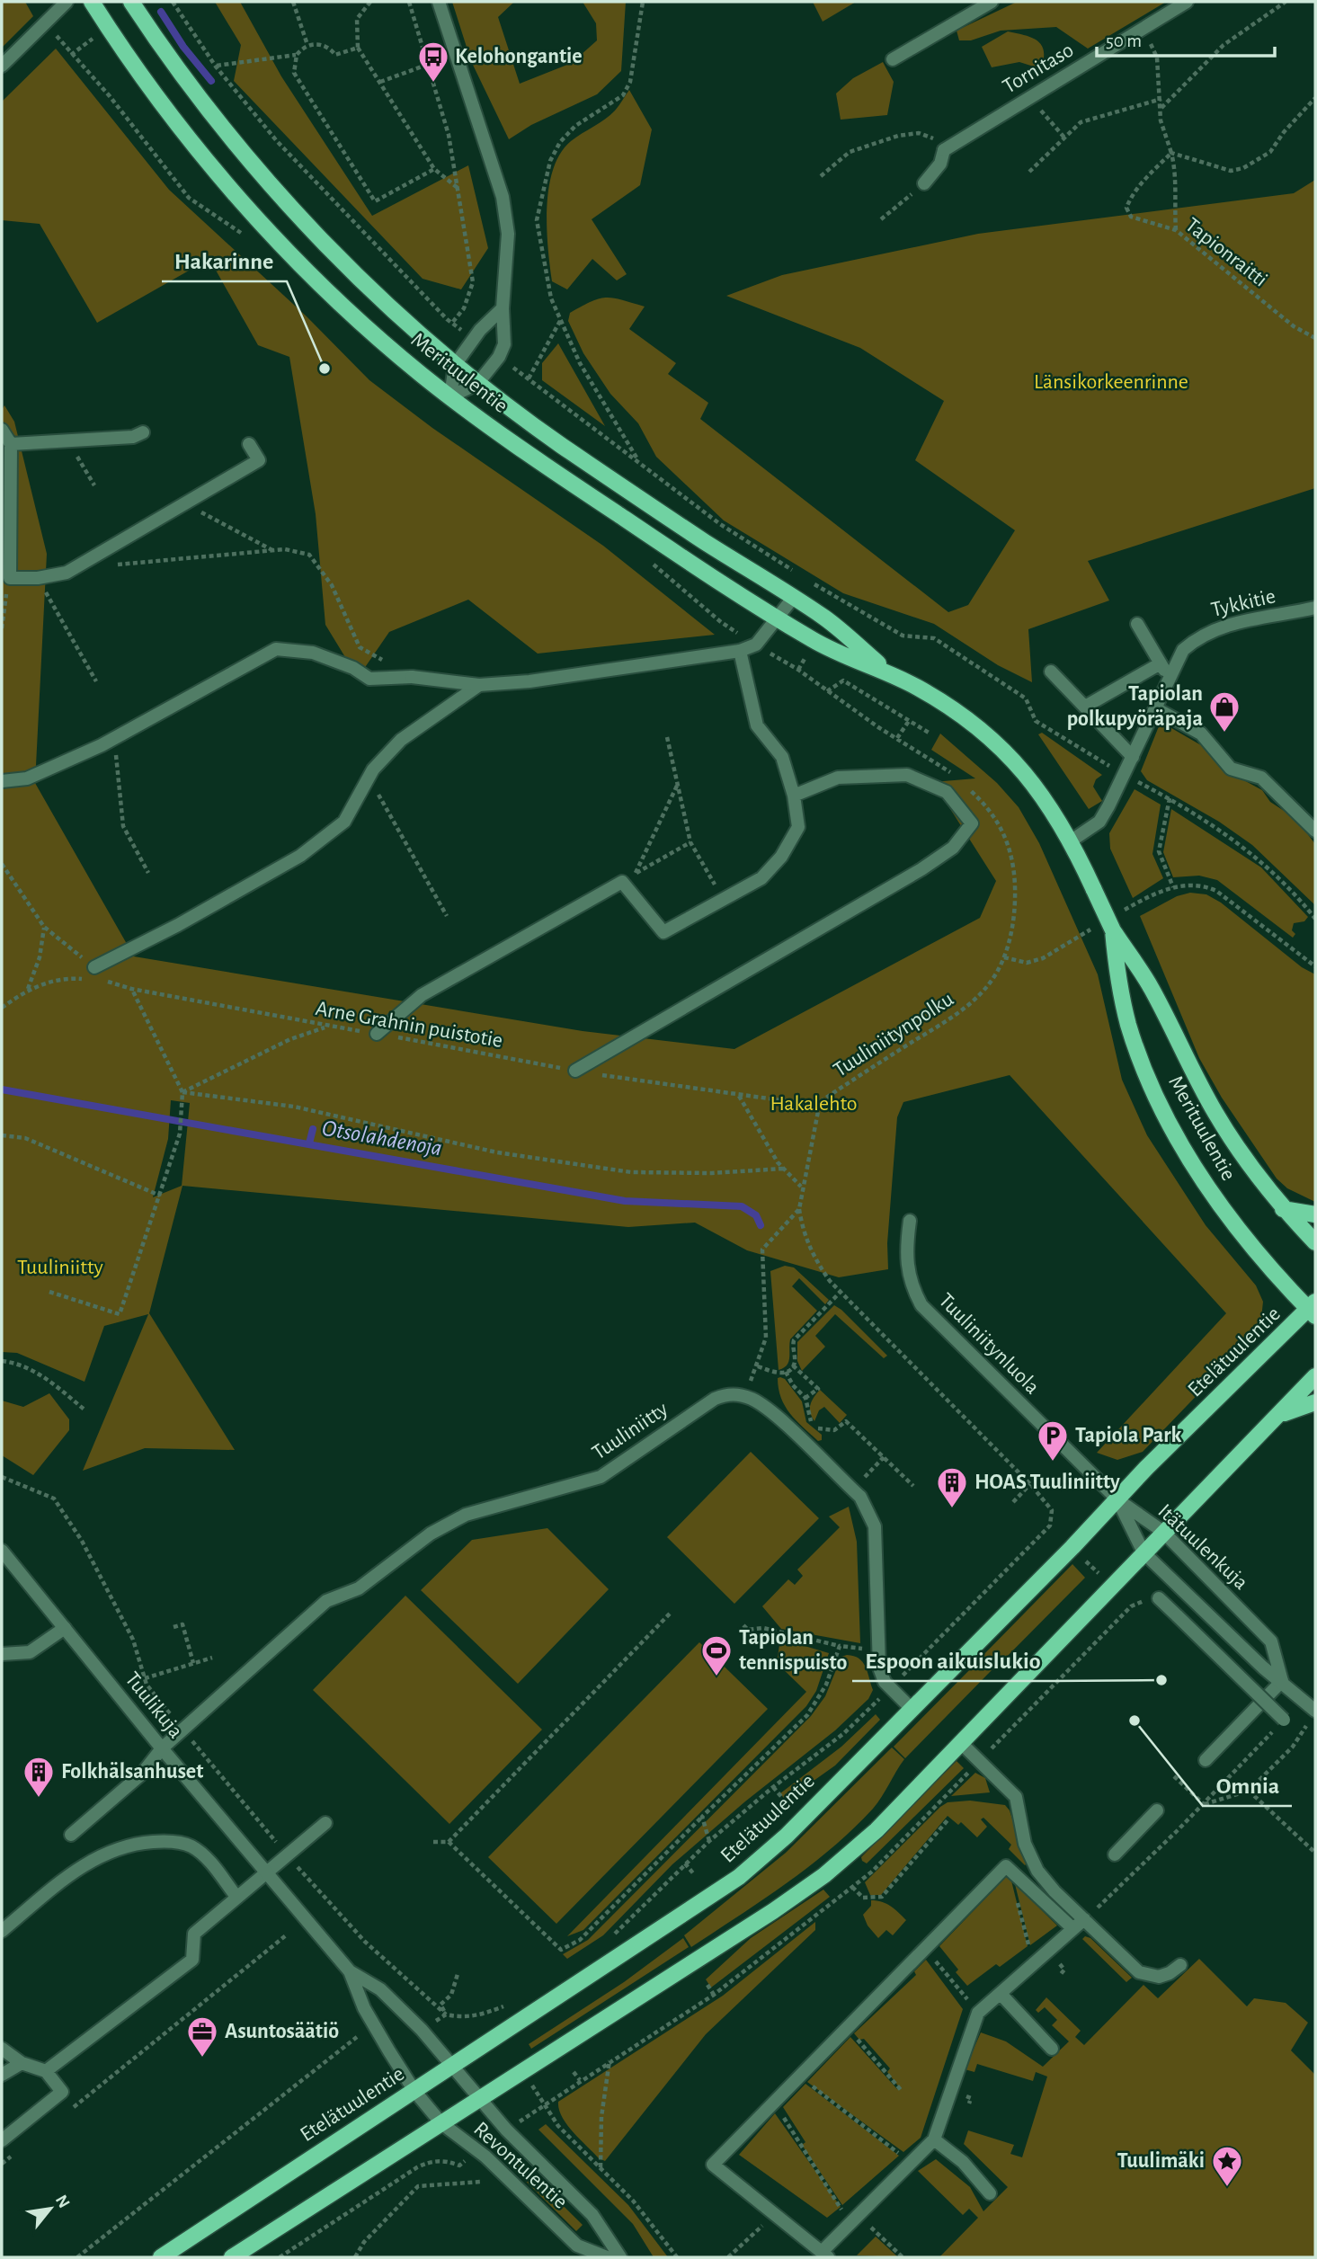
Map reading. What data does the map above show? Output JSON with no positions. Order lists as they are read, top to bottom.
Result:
{
  "streets": {
    "main road": ["Merituulentie", "Etelätuulentie"],
    "street": [
      "Tornitaso",
      "Tykkitie",
      "Tuuliniitynluola",
      "Tuuliniitty",
      "Itätuulenkuja",
      "Tuulikuja",
      "Revontulentie"
    ],
    "path": ["Tapionraitti", "Arne Grahnin puistotie", "Tuuliniitynpolku"]
  },
  "crossings": [
    ["Merituulentie", "Tykkitie"],
    ["Merituulentie", "Etelätuulentie"],
    ["Arne Grahnin puistotie", "Tuuliniitynpolku"],
    ["Tuuliniitynluola", "Etelätuulentie"],
    ["Tuuliniitynluola", "Itätuulenkuja"],
    ["Etelätuulentie", "Itätuulenkuja"],
    ["Etelätuulentie", "Tuulikuja"],
    ["Etelätuulentie", "Revontulentie"],
    ["Tuuliniitty", "Tuulikuja"],
    ["Tuulikuja", "Revontulentie"]
  ],
  "water": ["Otsolahdenoja"],
  "parks": ["Länsikorkeenrinne", "Hakalehto", "Tuuliniitty"],
  "places": {
    "bus stop": ["Kelohongantie"],
    "other": ["Hakarinne", "Espoon aikuislukio", "Omnia"],
    "shop": ["Tapiolan polkupyöräpaja"],
    "parking": ["Tapiola Park"],
    "building": ["HOAS Tuuliniitty", "Folkhälsanhuset"],
    "sports": ["Tapiolan tennispuisto"],
    "office": ["Asuntosäätiö"],
    "place": ["Tuulimäki"]
  },
  "scale_bar": "50 m",
  "north": "top right"
}
